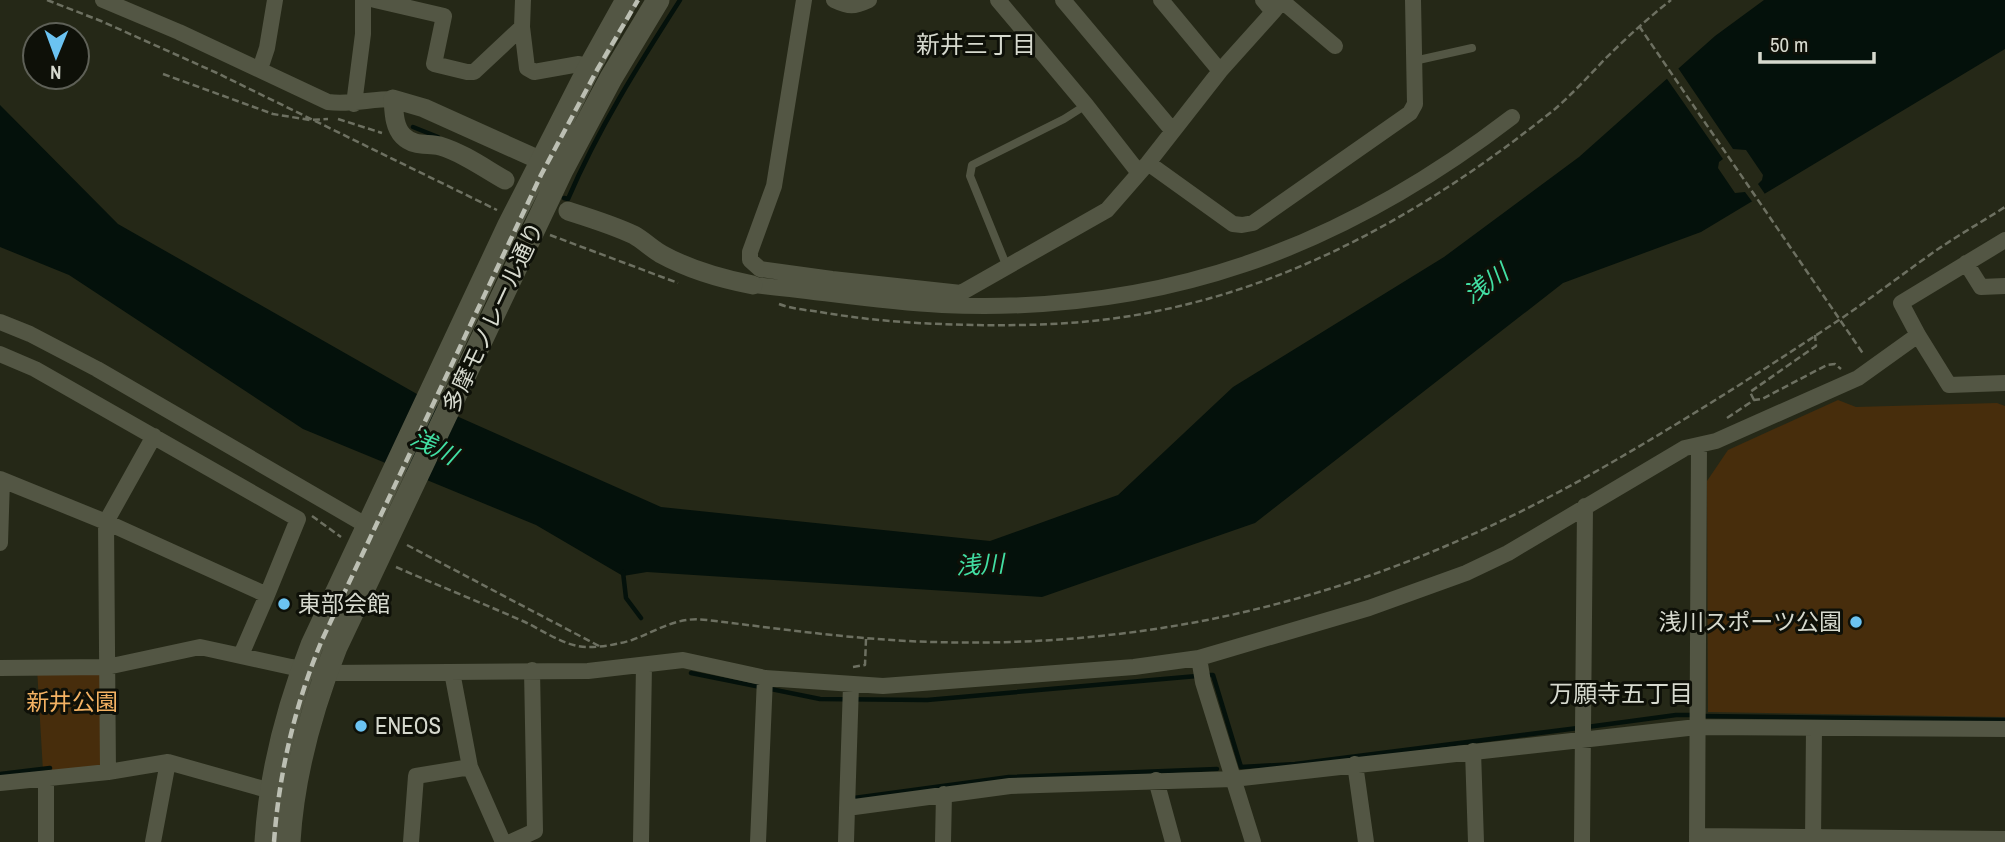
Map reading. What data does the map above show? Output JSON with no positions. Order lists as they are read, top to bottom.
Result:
{
  "streets": {
    "main road": ["多摩モノレール通り"]
  },
  "districts": ["新井三丁目", "万願寺五丁目"],
  "water": ["浅川"],
  "parks": ["新井公園"],
  "places": ["東部会館", "浅川スポーツ公園", "ENEOS"],
  "scale_bar": "50 m",
  "north": "bottom"
}
